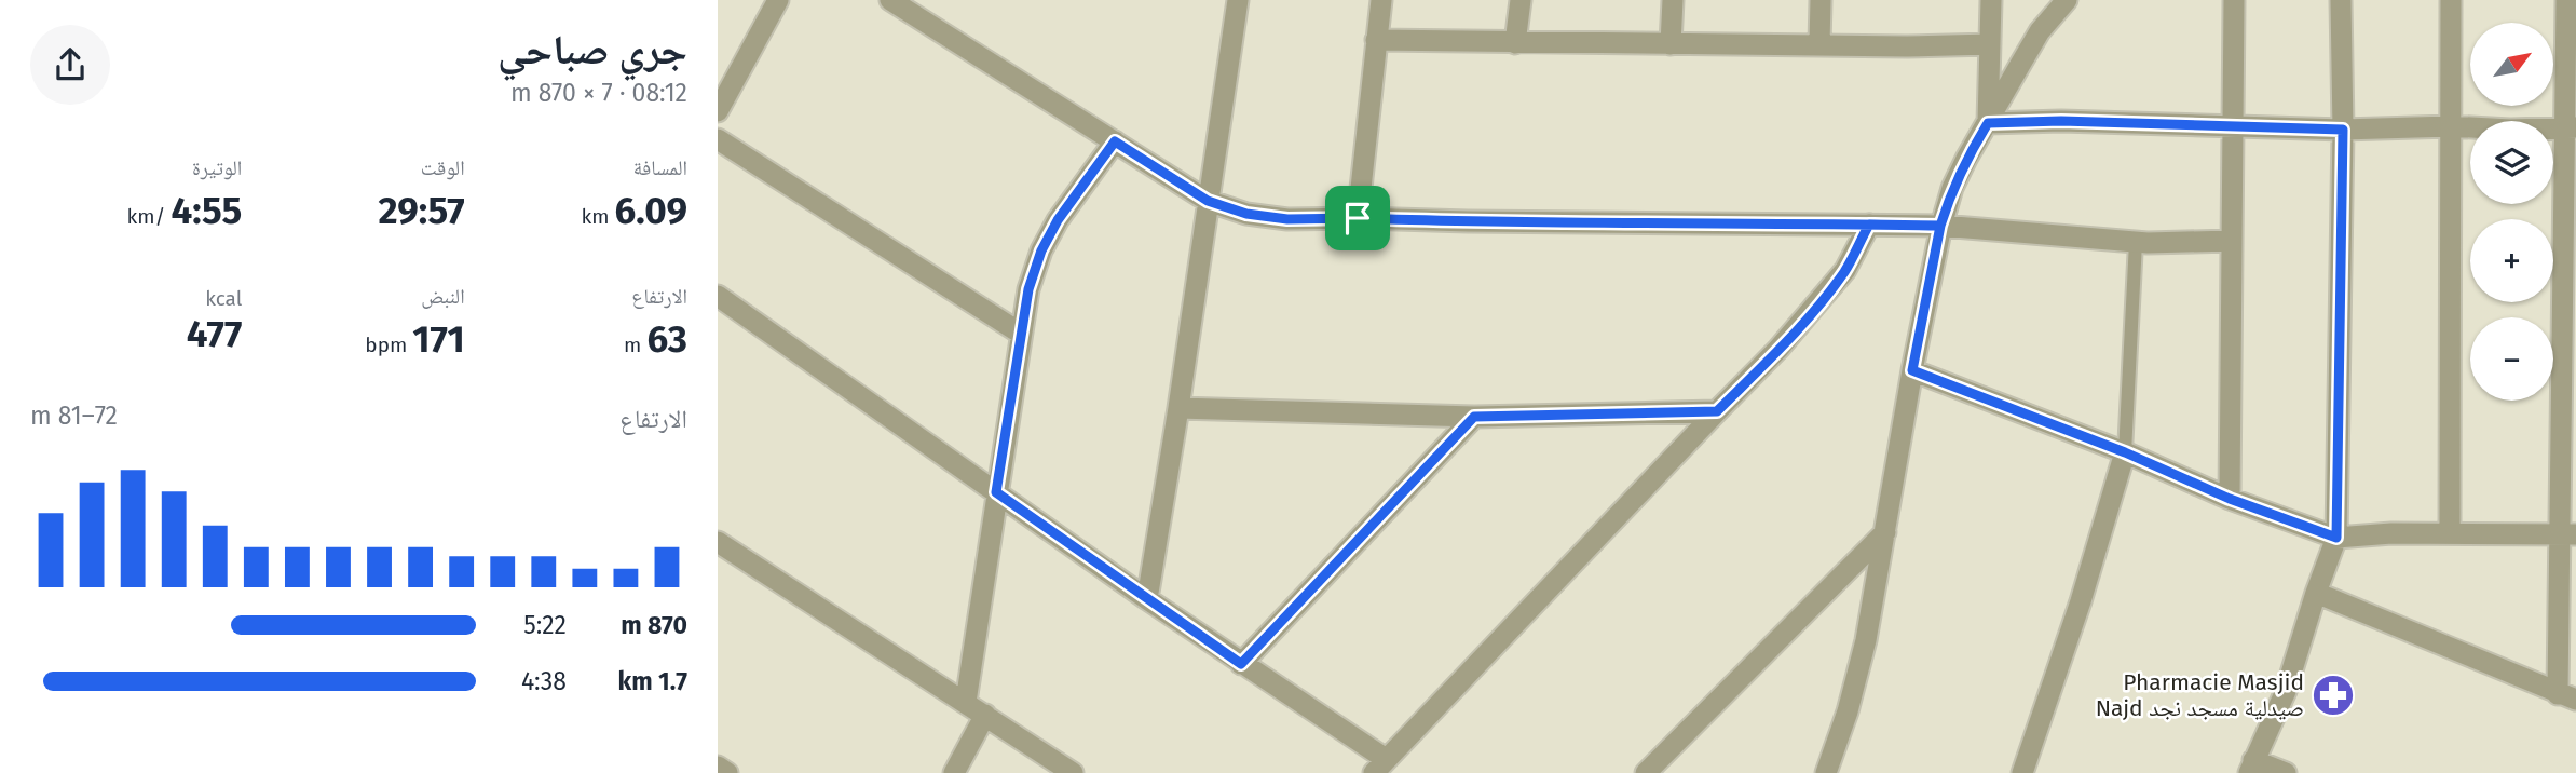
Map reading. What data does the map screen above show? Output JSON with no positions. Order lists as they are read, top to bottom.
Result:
{
  "places": {
    "pharmacy": ["Pharmacie Masjid Najd صيدلية مسجد نجد"]
  },
  "north": "top right",
  "page": {
    "heading": ["جري صباحي", "08:12 · 7 × 870 m"],
    "map_buttons": ["+", "−"],
    "stats": [
      ["المسافة", "6.09 km"],
      ["الوقت", "29:57"],
      ["الوتيرة", "4:55 /km"],
      ["الارتفاع", "63 m"],
      ["النبض", "171 bpm"],
      ["kcal", "477"]
    ],
    "chart": ["الارتفاع", "72–81 m"],
    "list": [
      {
        "name": "870 m",
        "note": "5:22"
      },
      {
        "name": "1.7 km",
        "note": "4:38"
      }
    ]
  }
}
